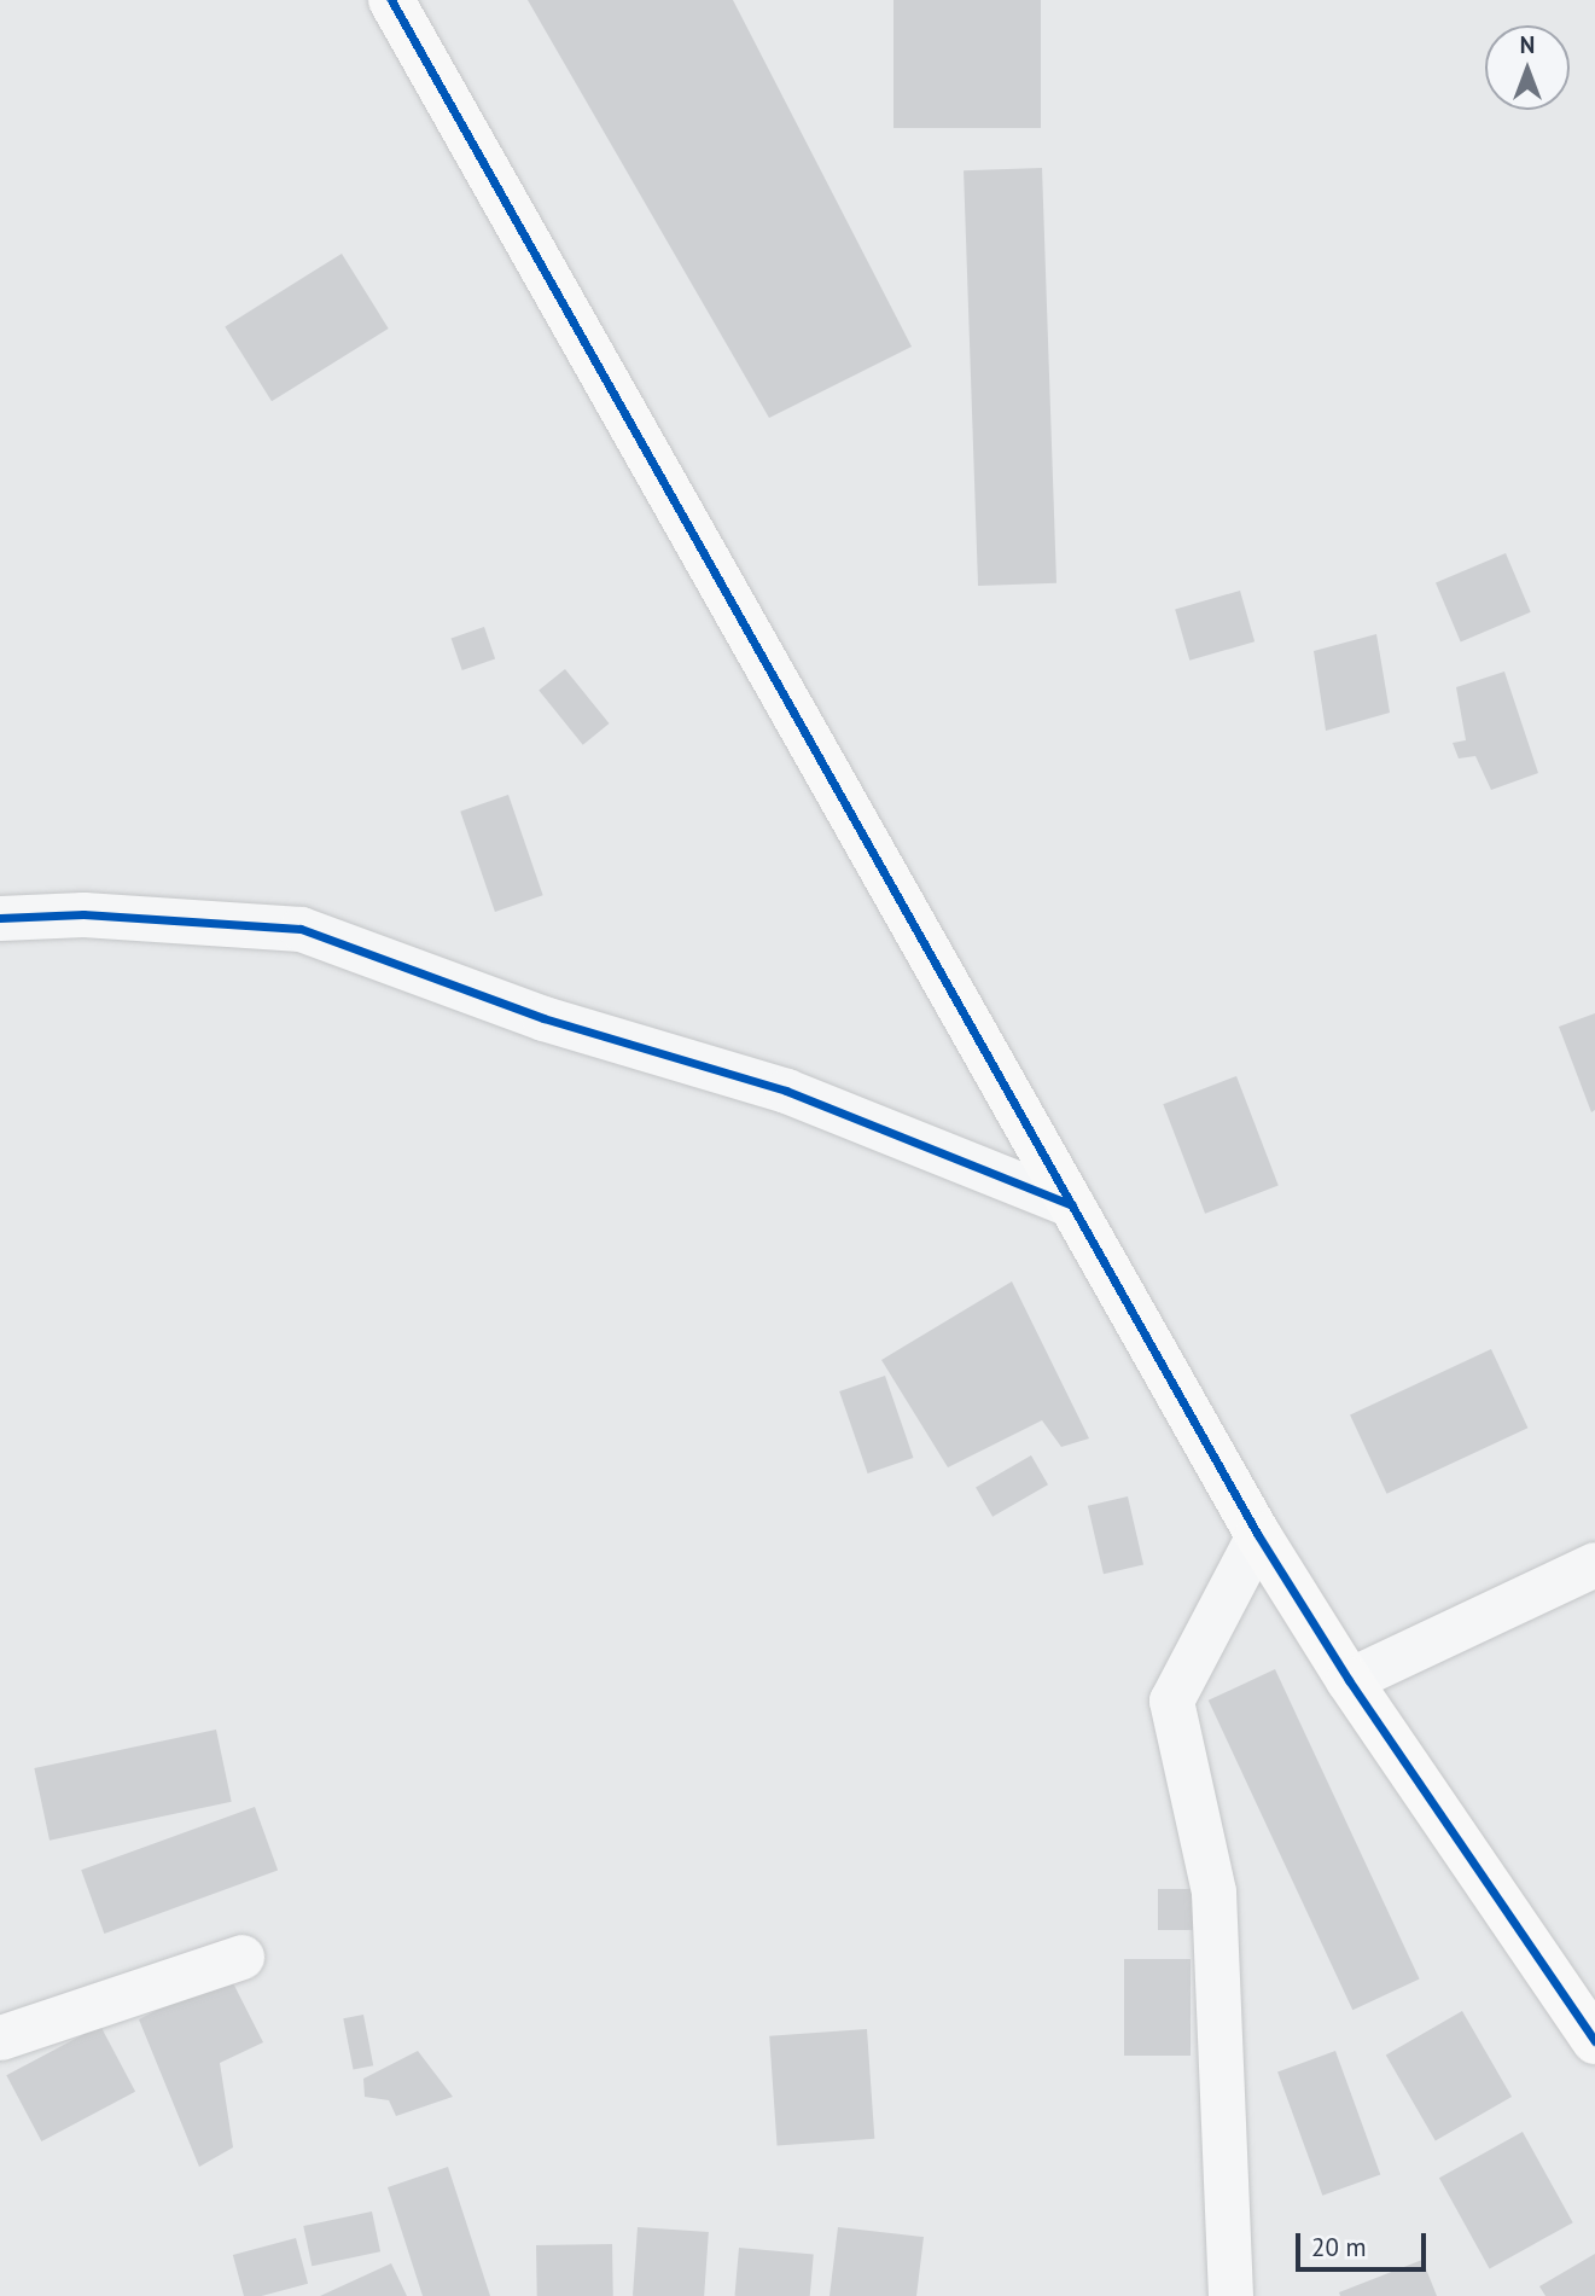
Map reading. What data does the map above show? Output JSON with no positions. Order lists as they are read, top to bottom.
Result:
{
  "scale_bar": "20 m",
  "north": "top"
}
